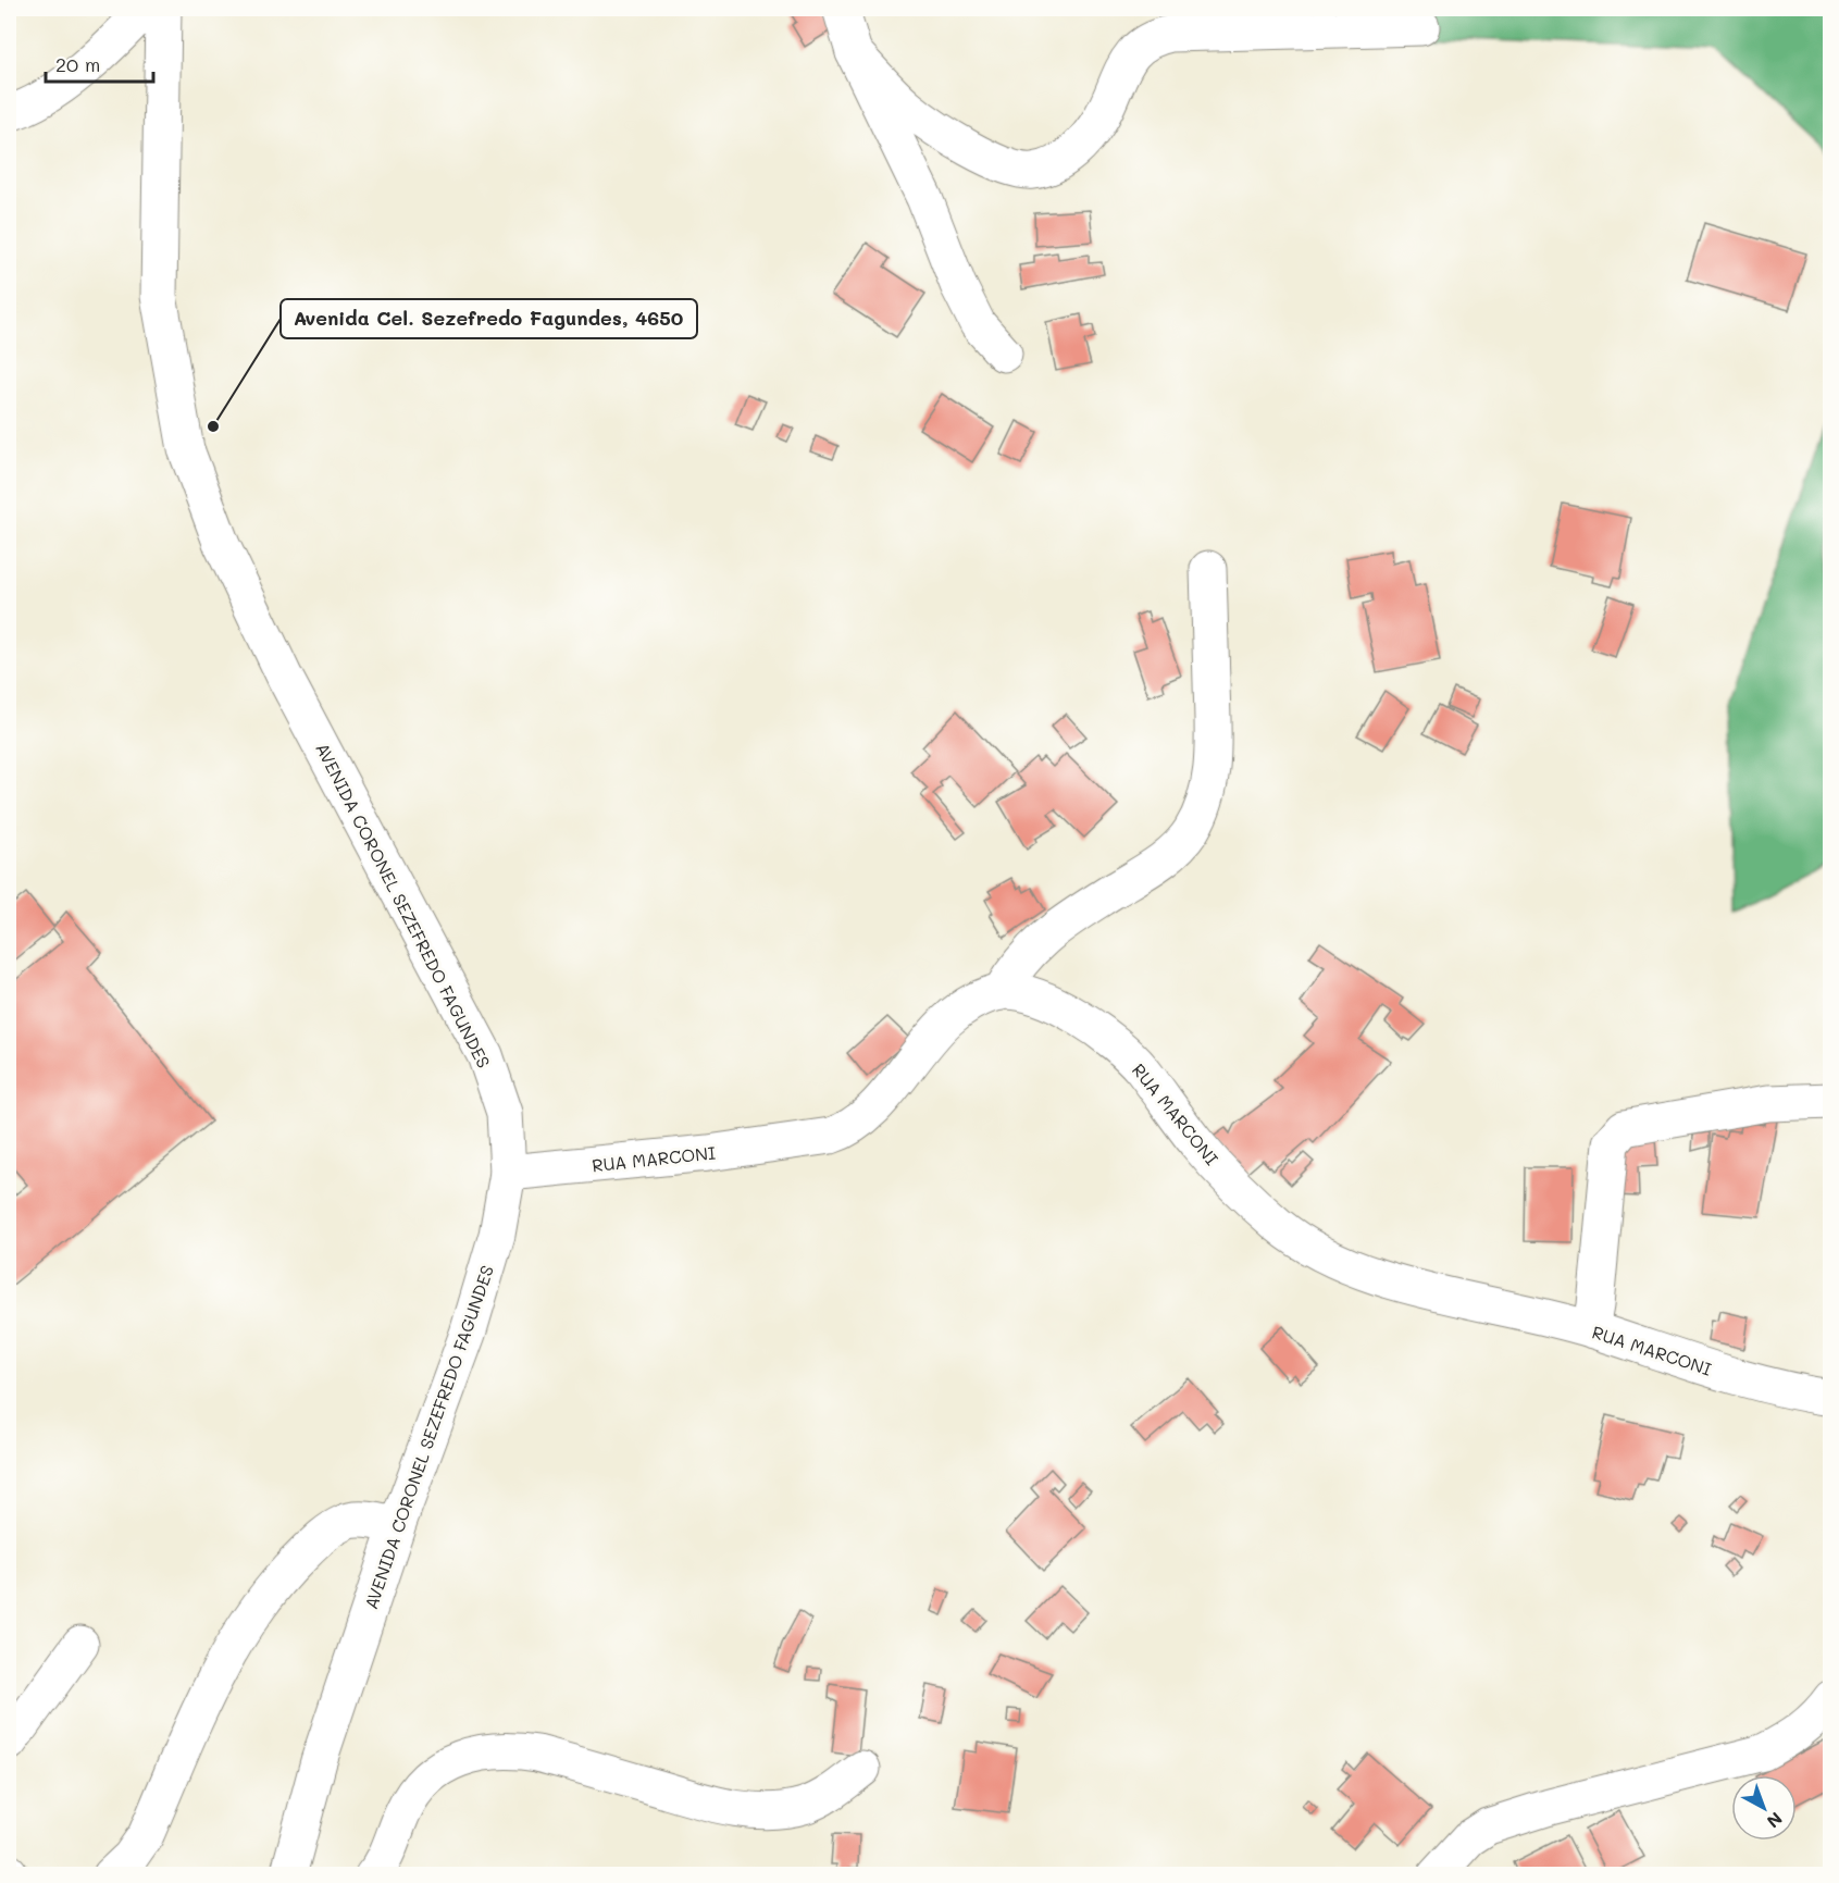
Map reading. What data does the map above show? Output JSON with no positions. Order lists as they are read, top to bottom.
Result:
{
  "streets": {
    "street": ["AVENIDA CORONEL SEZEFREDO FAGUNDES", "RUA MARCONI"]
  },
  "crossings": [
    ["AVENIDA CORONEL SEZEFREDO FAGUNDES", "RUA MARCONI"]
  ],
  "places": ["Avenida Cel. Sezefredo Fagundes, 4650"],
  "scale_bar": "20 m",
  "north": "bottom right"
}
